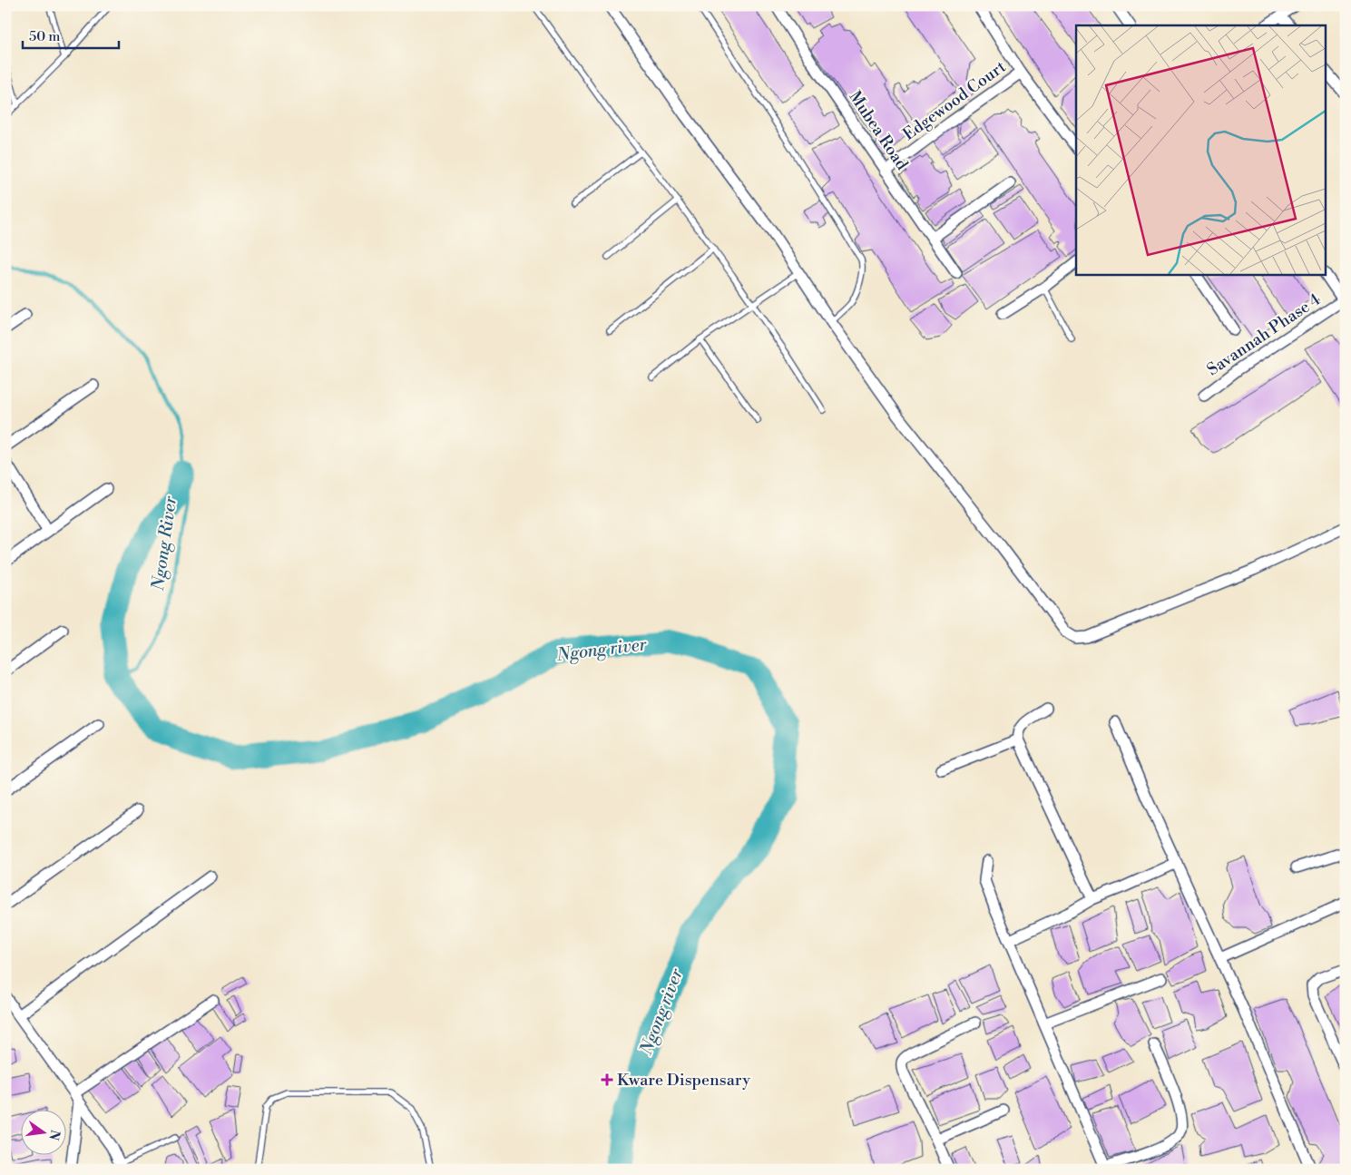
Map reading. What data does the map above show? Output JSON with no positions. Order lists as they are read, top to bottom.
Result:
{
  "streets": {
    "street": ["Edgewood Court", "Mubea Road", "Savannah Phase 4"]
  },
  "crossings": [
    ["Edgewood Court", "Mubea Road"]
  ],
  "water": ["Ngong River", "Ngong river"],
  "places": {
    "health": ["Kware Dispensary"]
  },
  "scale_bar": "50 m",
  "north": "right"
}
